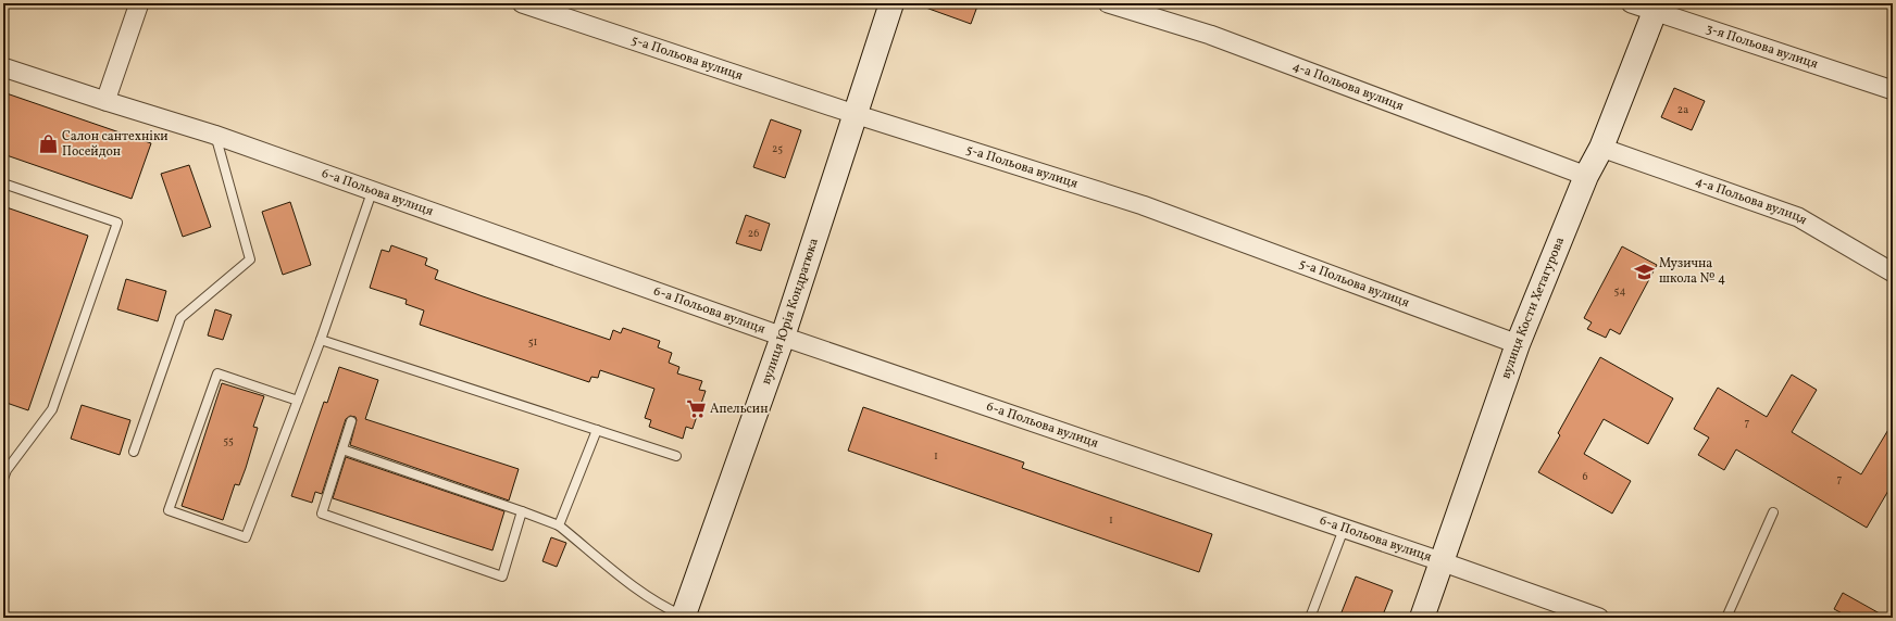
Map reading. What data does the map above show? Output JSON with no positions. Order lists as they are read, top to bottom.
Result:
{
  "streets": {
    "street": [
      "3-я Польова вулиця",
      "5-а Польова вулиця",
      "4-а Польова вулиця",
      "6-а Польова вулиця",
      "вулиця Кости Хетагурова",
      "вулиця Юрія Кондратюка"
    ]
  },
  "crossings": [
    ["3-я Польова вулиця", "вулиця Кости Хетагурова"],
    ["5-а Польова вулиця", "вулиця Кости Хетагурова"],
    ["5-а Польова вулиця", "вулиця Юрія Кондратюка"],
    ["4-а Польова вулиця", "вулиця Кости Хетагурова"],
    ["6-а Польова вулиця", "вулиця Кости Хетагурова"],
    ["6-а Польова вулиця", "вулиця Юрія Кондратюка"]
  ],
  "places": {
    "shop": ["Салон сантехніки Посейдон"],
    "school or university": ["Музична школа № 4"],
    "supermarket": ["Апельсин"]
  },
  "house_numbers": [
    "2а",
    "25",
    "26",
    "54",
    "51",
    "7",
    "55",
    "1",
    "6",
    "7",
    "1"
  ]
}
